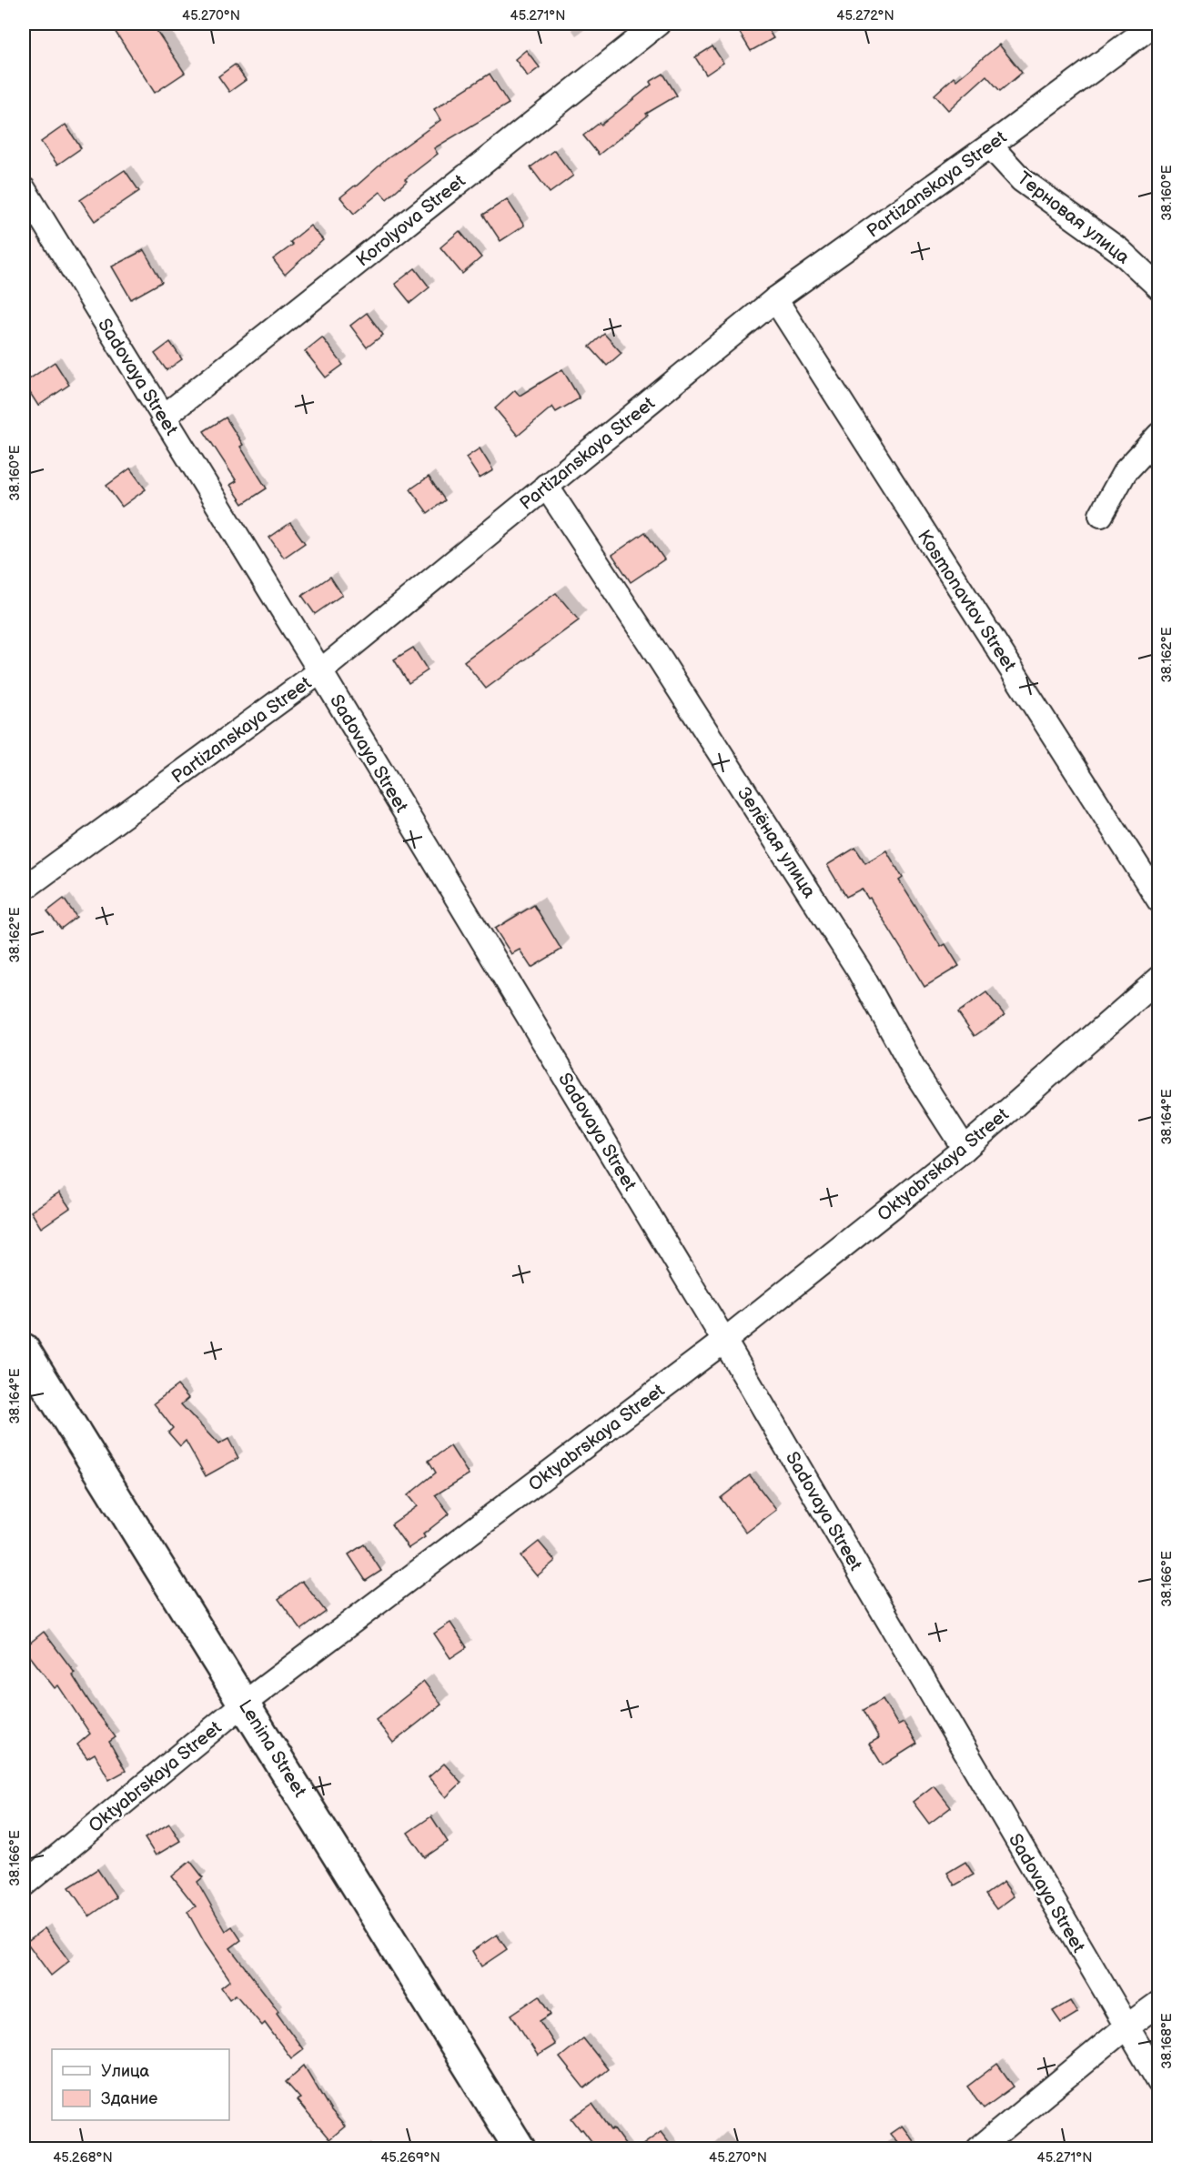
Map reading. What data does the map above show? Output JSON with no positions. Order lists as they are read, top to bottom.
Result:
{
  "streets": {
    "street": [
      "Partizanskaya Street",
      "Терновая улица",
      "Korolyova Street",
      "Sadovaya Street",
      "Kosmonavtov Street",
      "Зелёная улица",
      "Oktyabrskaya Street",
      "Lenina Street"
    ]
  },
  "crossings": [
    ["Partizanskaya Street", "Терновая улица"],
    ["Partizanskaya Street", "Sadovaya Street"],
    ["Partizanskaya Street", "Kosmonavtov Street"],
    ["Partizanskaya Street", "Зелёная улица"],
    ["Korolyova Street", "Sadovaya Street"],
    ["Sadovaya Street", "Oktyabrskaya Street"],
    ["Зелёная улица", "Oktyabrskaya Street"],
    ["Oktyabrskaya Street", "Lenina Street"]
  ],
  "legend": ["Улица", "Здание"],
  "coordinates": [
    "45.270°N",
    "45.271°N",
    "45.272°N",
    "38.160°E",
    "38.162°E",
    "38.164°E",
    "38.166°E",
    "38.168°E",
    "45.268°N",
    "45.269°N"
  ]
}
